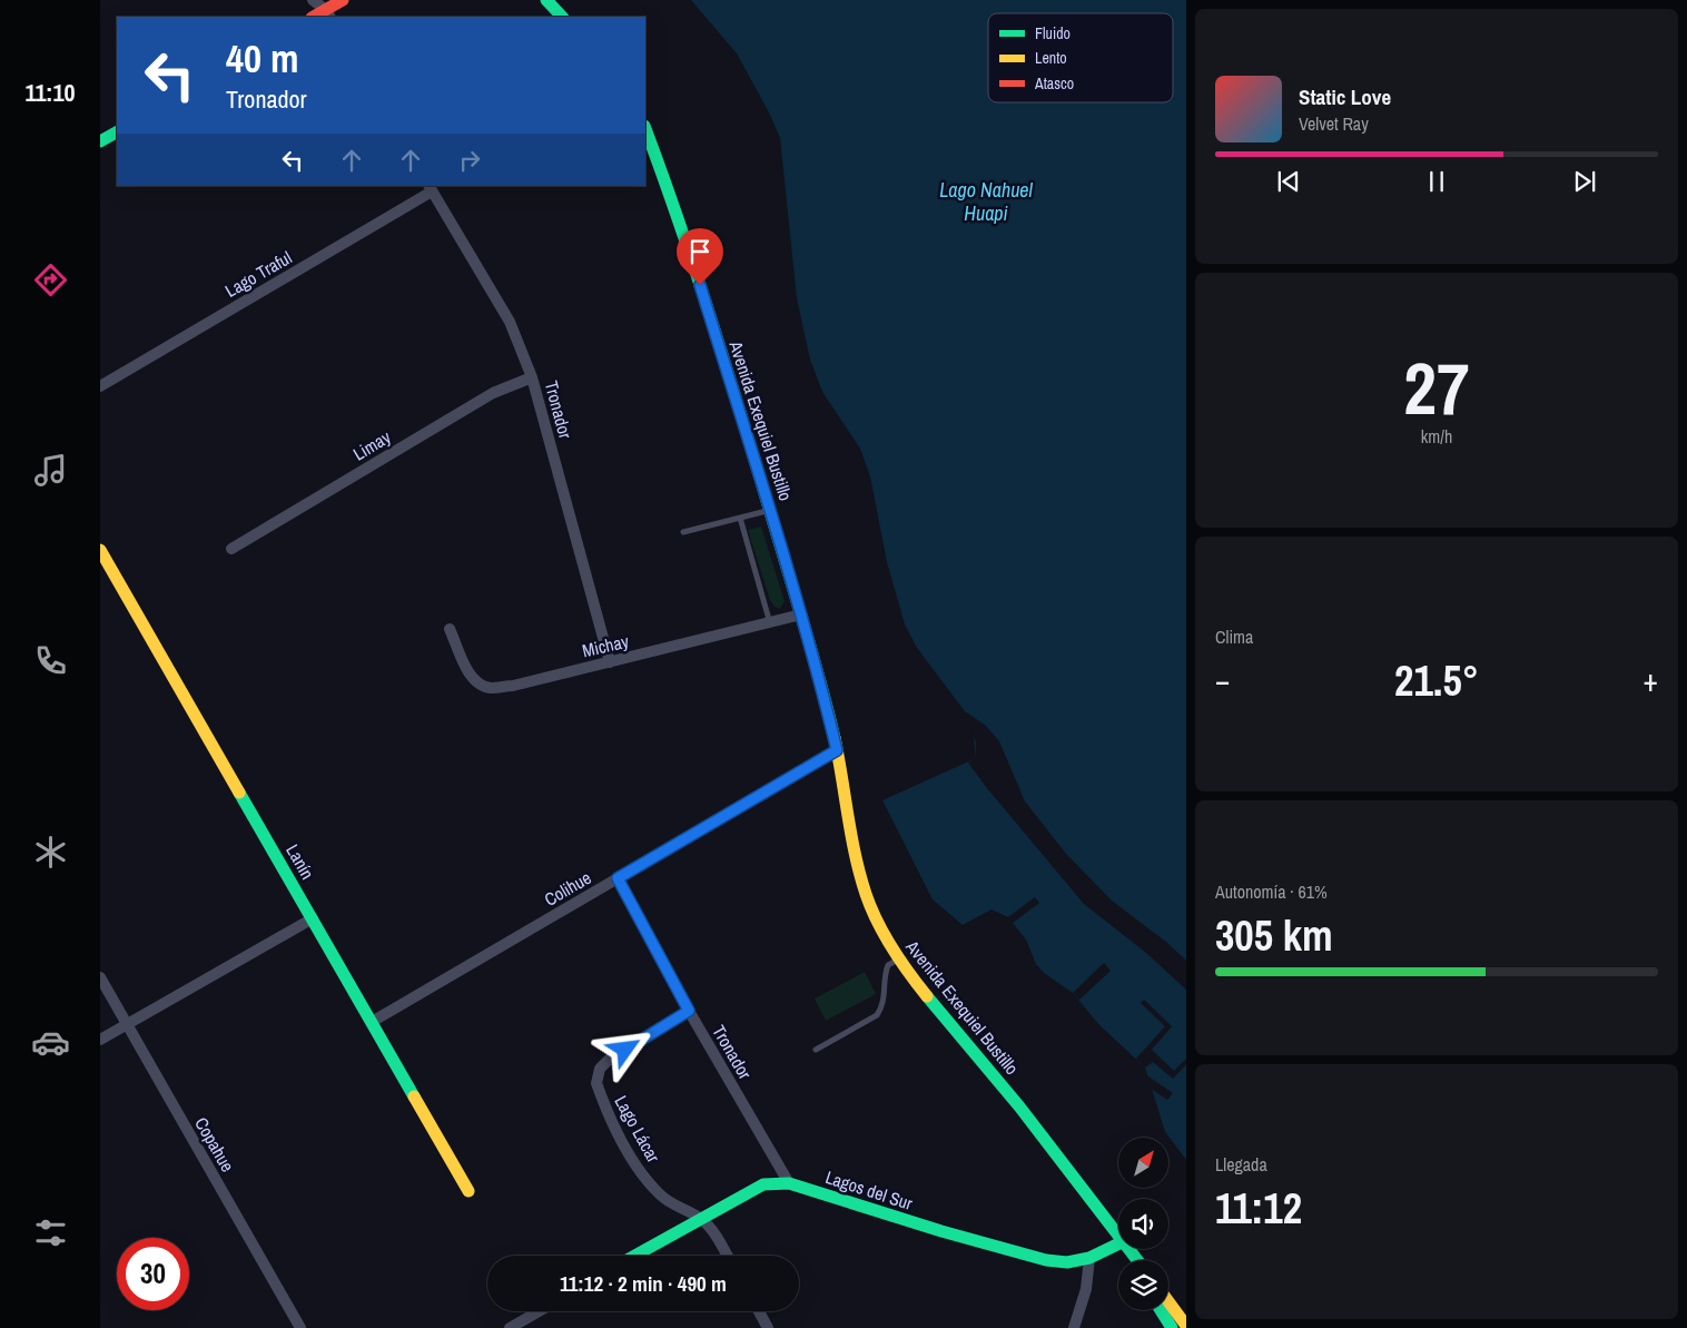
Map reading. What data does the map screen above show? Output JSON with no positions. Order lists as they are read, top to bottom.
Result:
{
  "streets": {
    "main road": ["Avenida Exequiel Bustillo", "Lanín", "Lagos del Sur"],
    "street": [
      "Lago Traful",
      "Tronador",
      "Limay",
      "Michay",
      "Colihue",
      "Lago Lácar",
      "Copahue"
    ]
  },
  "crossings": [
    ["Lago Traful", "Tronador"],
    ["Tronador", "Limay"],
    ["Tronador", "Michay"],
    ["Tronador", "Colihue"],
    ["Tronador", "Lago Lácar"],
    ["Tronador", "Lagos del Sur"],
    ["Avenida Exequiel Bustillo", "Michay"],
    ["Avenida Exequiel Bustillo", "Colihue"],
    ["Lanín", "Colihue"],
    ["Lago Lácar", "Lagos del Sur"]
  ],
  "water": ["Lago Nahuel Huapi"],
  "legend": ["Fluido", "Lento", "Atasco"],
  "north": "top right",
  "page": {
    "tabs": "11:10",
    "turn": ["40 m", "Tronador"],
    "song": ["Static Love", "Velvet Ray"],
    "tile": [
      ["27", "km/h"],
      "Clima",
      ["Autonomía · 61%", "305 km"],
      ["Llegada", "11:12"]
    ],
    "heat": ["−", "21.5°", "+"],
    "limit": "30",
    "trip": "11:12 · 2 min · 490 m"
  }
}
